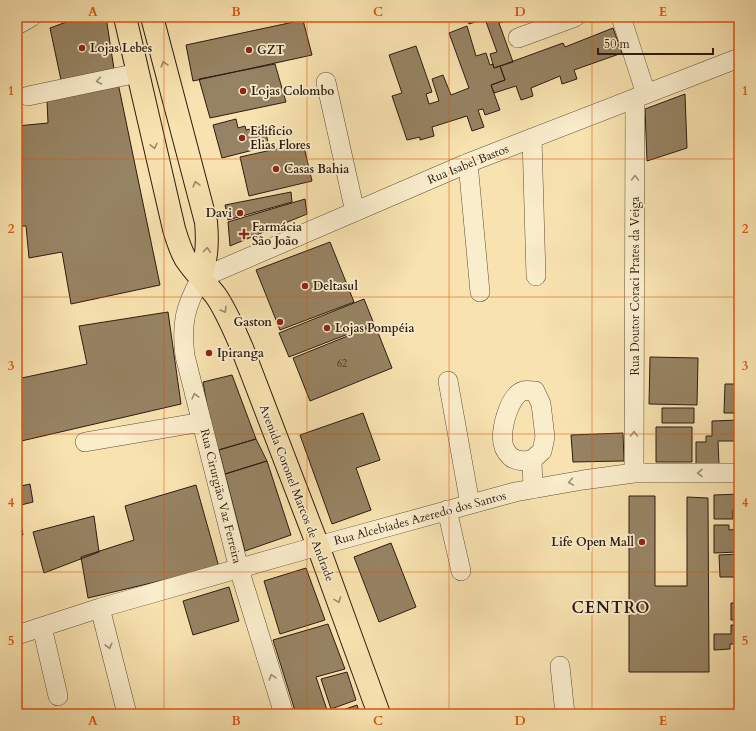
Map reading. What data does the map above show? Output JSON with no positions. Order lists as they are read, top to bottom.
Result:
{
  "streets": {
    "main road": ["Avenida Coronel Marcos de Andrade"],
    "street": [
      "Rua Isabel Bastos",
      "Rua Doutor Coraci Prates da Veiga",
      "Rua Cirurgião Vaz Ferreira",
      "Rua Alcebíades Azeredo dos Santos"
    ]
  },
  "crossings": [
    ["Rua Isabel Bastos", "Rua Doutor Coraci Prates da Veiga"],
    ["Rua Isabel Bastos", "Avenida Coronel Marcos de Andrade"],
    ["Rua Isabel Bastos", "Rua Cirurgião Vaz Ferreira"],
    ["Rua Doutor Coraci Prates da Veiga", "Rua Alcebíades Azeredo dos Santos"],
    ["Avenida Coronel Marcos de Andrade", "Rua Cirurgião Vaz Ferreira"],
    ["Avenida Coronel Marcos de Andrade", "Rua Alcebíades Azeredo dos Santos"],
    ["Rua Cirurgião Vaz Ferreira", "Rua Alcebíades Azeredo dos Santos"]
  ],
  "districts": ["CENTRO"],
  "places": {
    "other": [
      "Lojas Lebes",
      "GZT",
      "Lojas Colombo",
      "Edifício Elias Flores",
      "Casas Bahia",
      "Davi",
      "Deltasul",
      "Gaston",
      "Lojas Pompéia",
      "Ipiranga",
      "Life Open Mall"
    ],
    "health": ["Farmácia São João"]
  },
  "house_numbers": ["62"],
  "scale_bar": "50 m",
  "grid": {
    "columns": [
      "A",
      "B",
      "C",
      "D",
      "E"
    ],
    "rows": [
      "1",
      "2",
      "3",
      "4",
      "5"
    ]
  }
}
